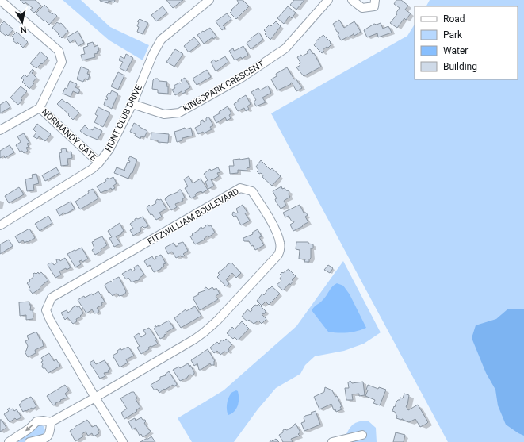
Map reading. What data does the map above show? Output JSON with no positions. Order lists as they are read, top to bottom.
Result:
{
  "streets": {
    "street": [
      "KINGSPARK CRESCENT",
      "HUNT CLUB DRIVE",
      "NORMANDY GATE",
      "FITZWILLIAM BOULEVARD"
    ]
  },
  "crossings": [
    ["KINGSPARK CRESCENT", "HUNT CLUB DRIVE"],
    ["HUNT CLUB DRIVE", "NORMANDY GATE"]
  ],
  "legend": [
    "Road",
    "Park",
    "Water",
    "Building"
  ],
  "north": "bottom"
}
